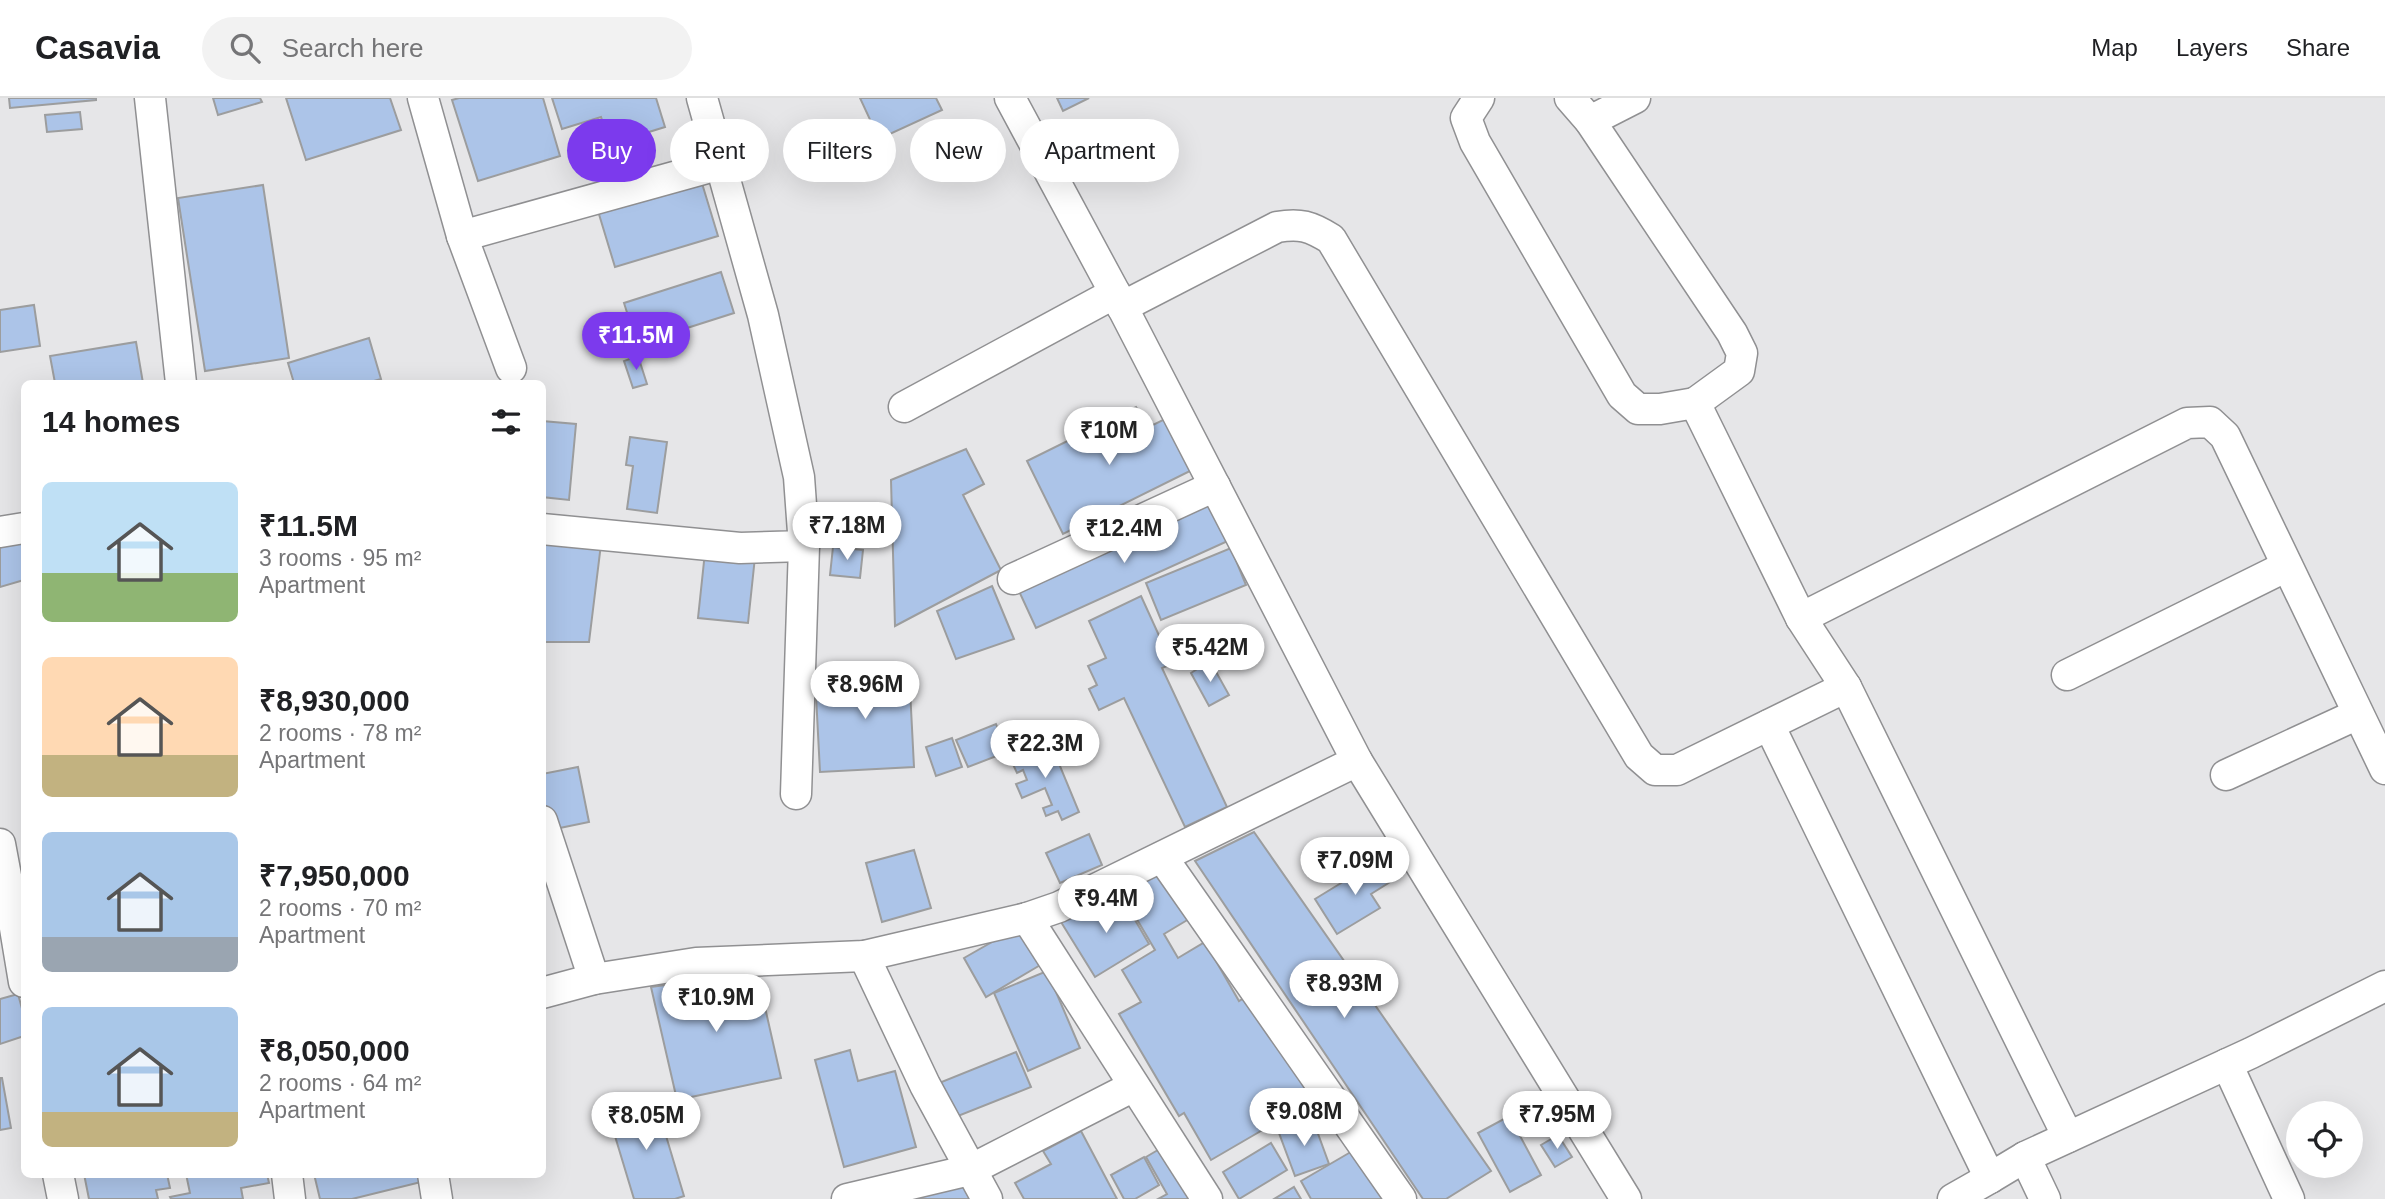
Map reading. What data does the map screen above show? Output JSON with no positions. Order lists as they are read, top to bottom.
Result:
{
  "page": {
    "header": "Casavia",
    "search": "Search here",
    "nav": ["Map", "Layers", "Share"],
    "chip": [
      "Buy",
      "Rent",
      "Filters",
      "New",
      "Apartment"
    ],
    "price": [
      "₹11.5M",
      "₹10M",
      "₹7.18M",
      "₹12.4M",
      "₹5.42M",
      "₹8.96M",
      "₹22.3M",
      "₹7.09M",
      "₹9.4M",
      "₹8.93M",
      "₹10.9M",
      "₹9.08M",
      "₹7.95M",
      "₹8.05M"
    ],
    "heading": "14 homes",
    "list": [
      {
        "name": "₹11.5M",
        "note": "3 rooms · 95 m² · Apartment"
      },
      {
        "name": "₹8,930,000",
        "note": "2 rooms · 78 m² · Apartment"
      },
      {
        "name": "₹7,950,000",
        "note": "2 rooms · 70 m² · Apartment"
      },
      {
        "name": "₹8,050,000",
        "note": "2 rooms · 64 m² · Apartment"
      }
    ]
  }
}
